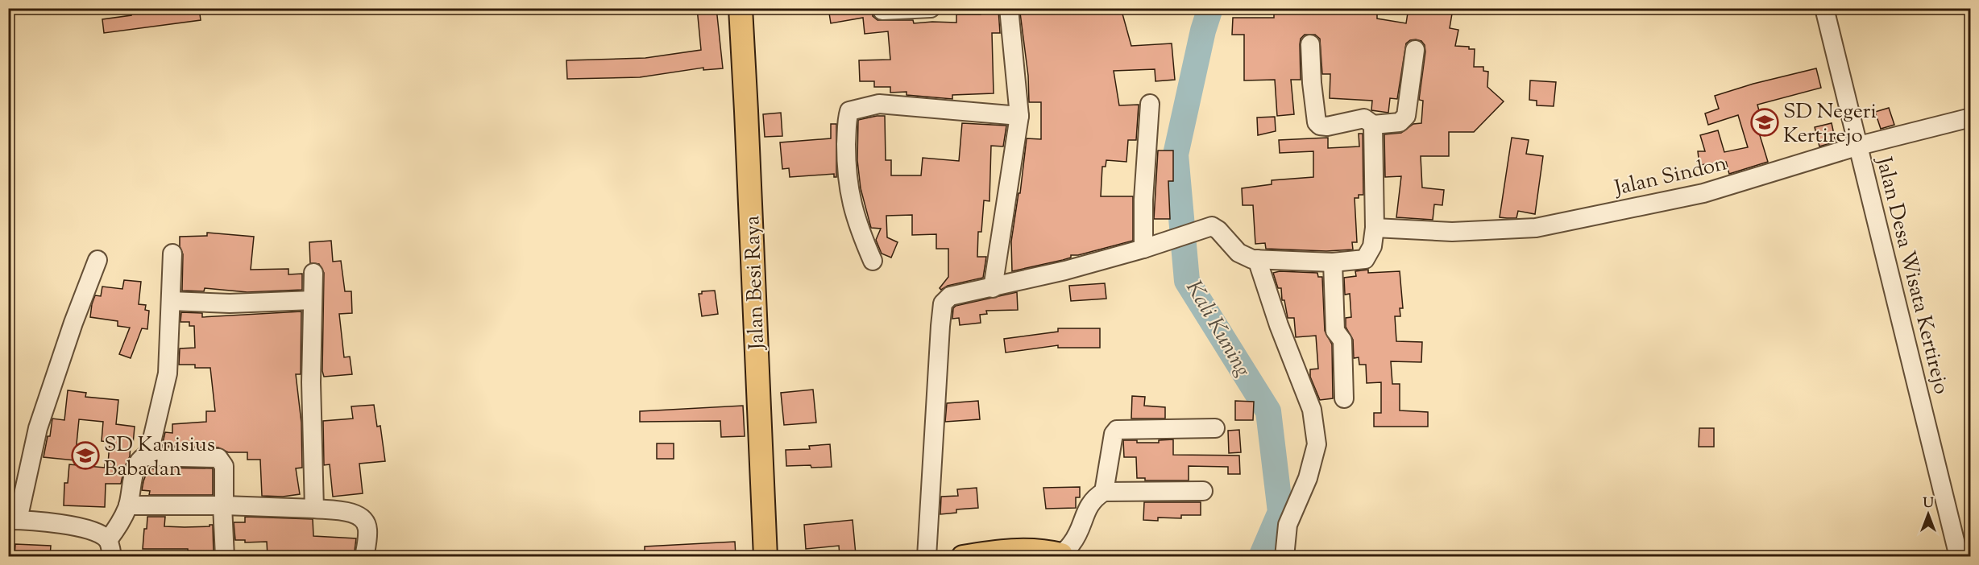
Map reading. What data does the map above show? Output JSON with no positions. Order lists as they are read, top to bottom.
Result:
{
  "streets": {
    "main road": ["Jalan Besi Raya"],
    "street": ["Jalan Sindon", "Jalan Desa Wisata Kertirejo"]
  },
  "crossings": [
    ["Jalan Sindon", "Jalan Desa Wisata Kertirejo"]
  ],
  "water": ["Kali Kuning"],
  "places": {
    "school or university": ["SD Negeri Kertirejo", "SD Kanisius Babadan"]
  },
  "north": "top"
}
